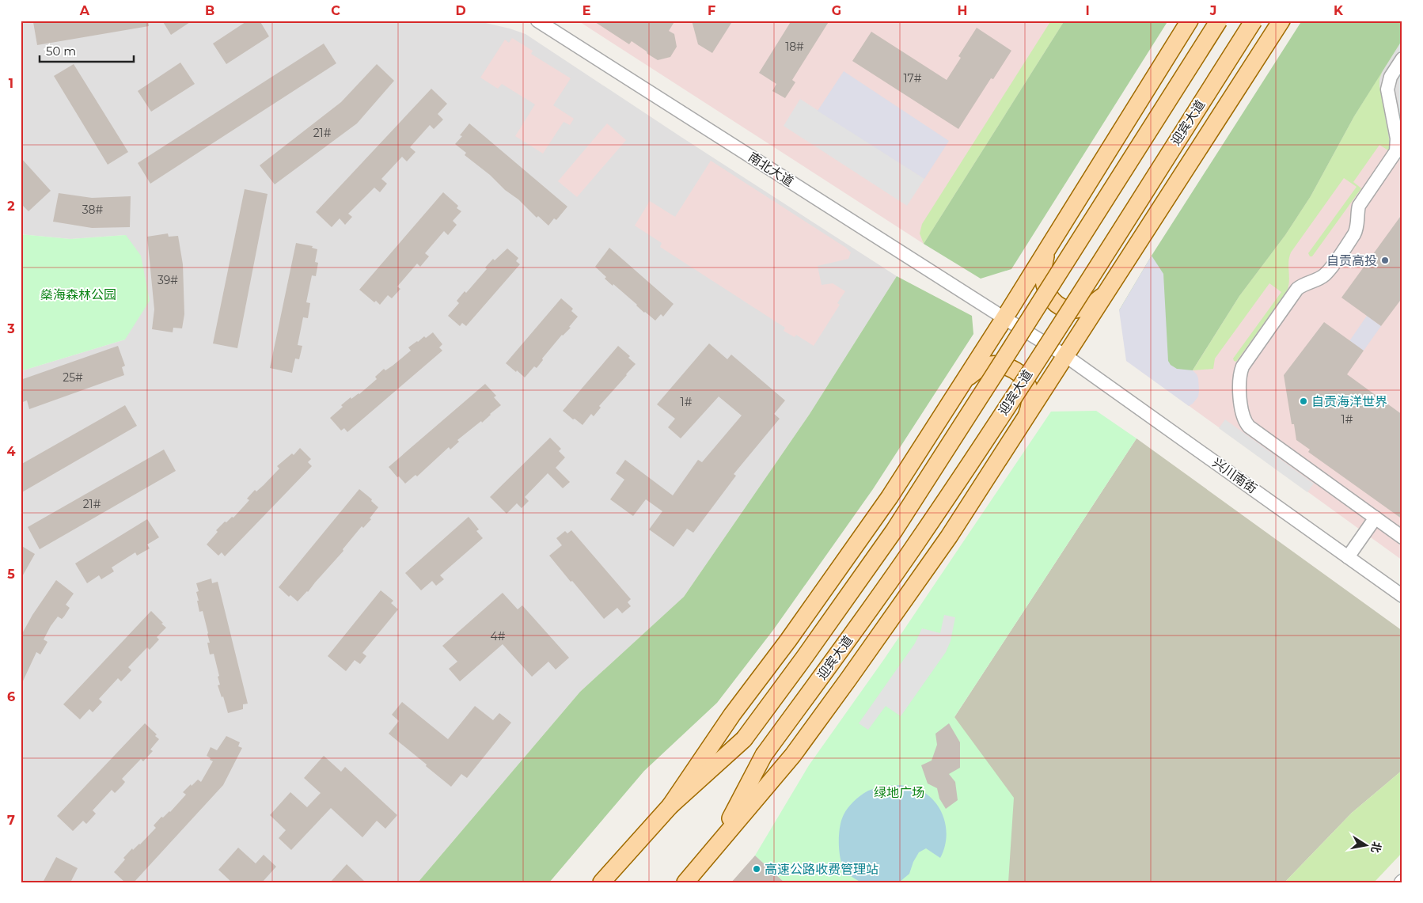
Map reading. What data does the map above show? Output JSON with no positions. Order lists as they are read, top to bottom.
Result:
{
  "streets": {
    "main road": ["迎宾大道"],
    "street": ["南北大道", "兴川南街"]
  },
  "crossings": [
    ["南北大道", "兴川南街"]
  ],
  "parks": ["燊海森林公园", "绿地广场"],
  "places": ["自贡高投", "自贡海洋世界", "高速公路收费管理站"],
  "house_numbers": [
    "18#",
    "17#",
    "21#",
    "38#",
    "39#",
    "25#",
    "1#",
    "1#",
    "21#",
    "4#"
  ],
  "scale_bar": "50 m",
  "north": "right",
  "grid": {
    "columns": [
      "A",
      "B",
      "C",
      "D",
      "E",
      "F",
      "G",
      "H",
      "I",
      "J",
      "K"
    ],
    "rows": [
      "1",
      "2",
      "3",
      "4",
      "5",
      "6",
      "7"
    ]
  }
}
